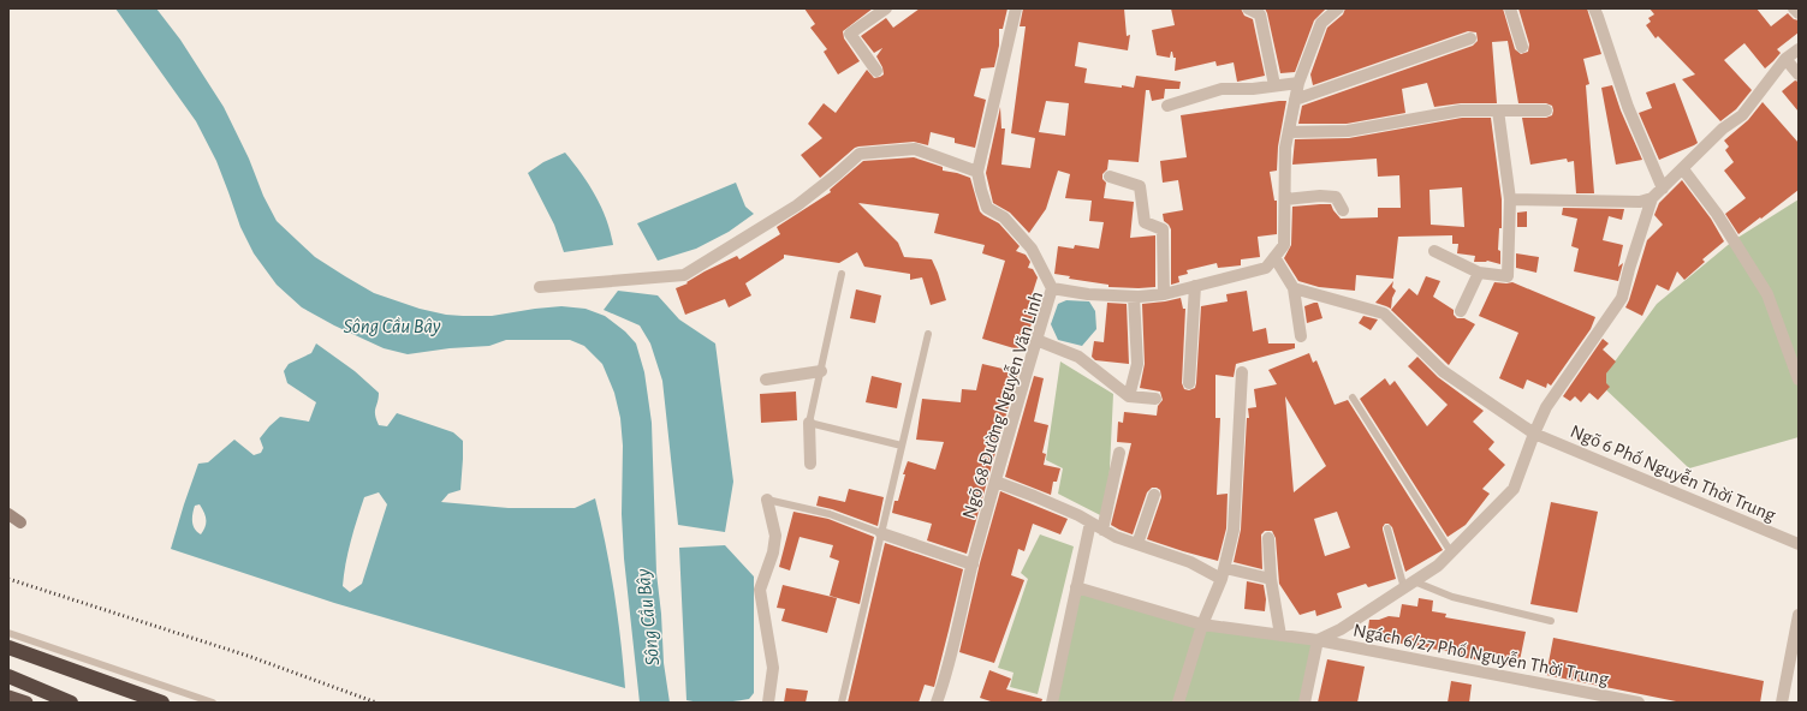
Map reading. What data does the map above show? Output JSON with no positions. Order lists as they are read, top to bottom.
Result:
{
  "streets": {
    "street": ["Ngõ 68 Đường Nguyễn Văn Linh", "Ngõ 6 Phố Nguyễn Thời Trung", "Ngách 6/27 Phố Nguyễn Thời Trung"]
  },
  "water": ["Sông Cầu Bây"]
}
